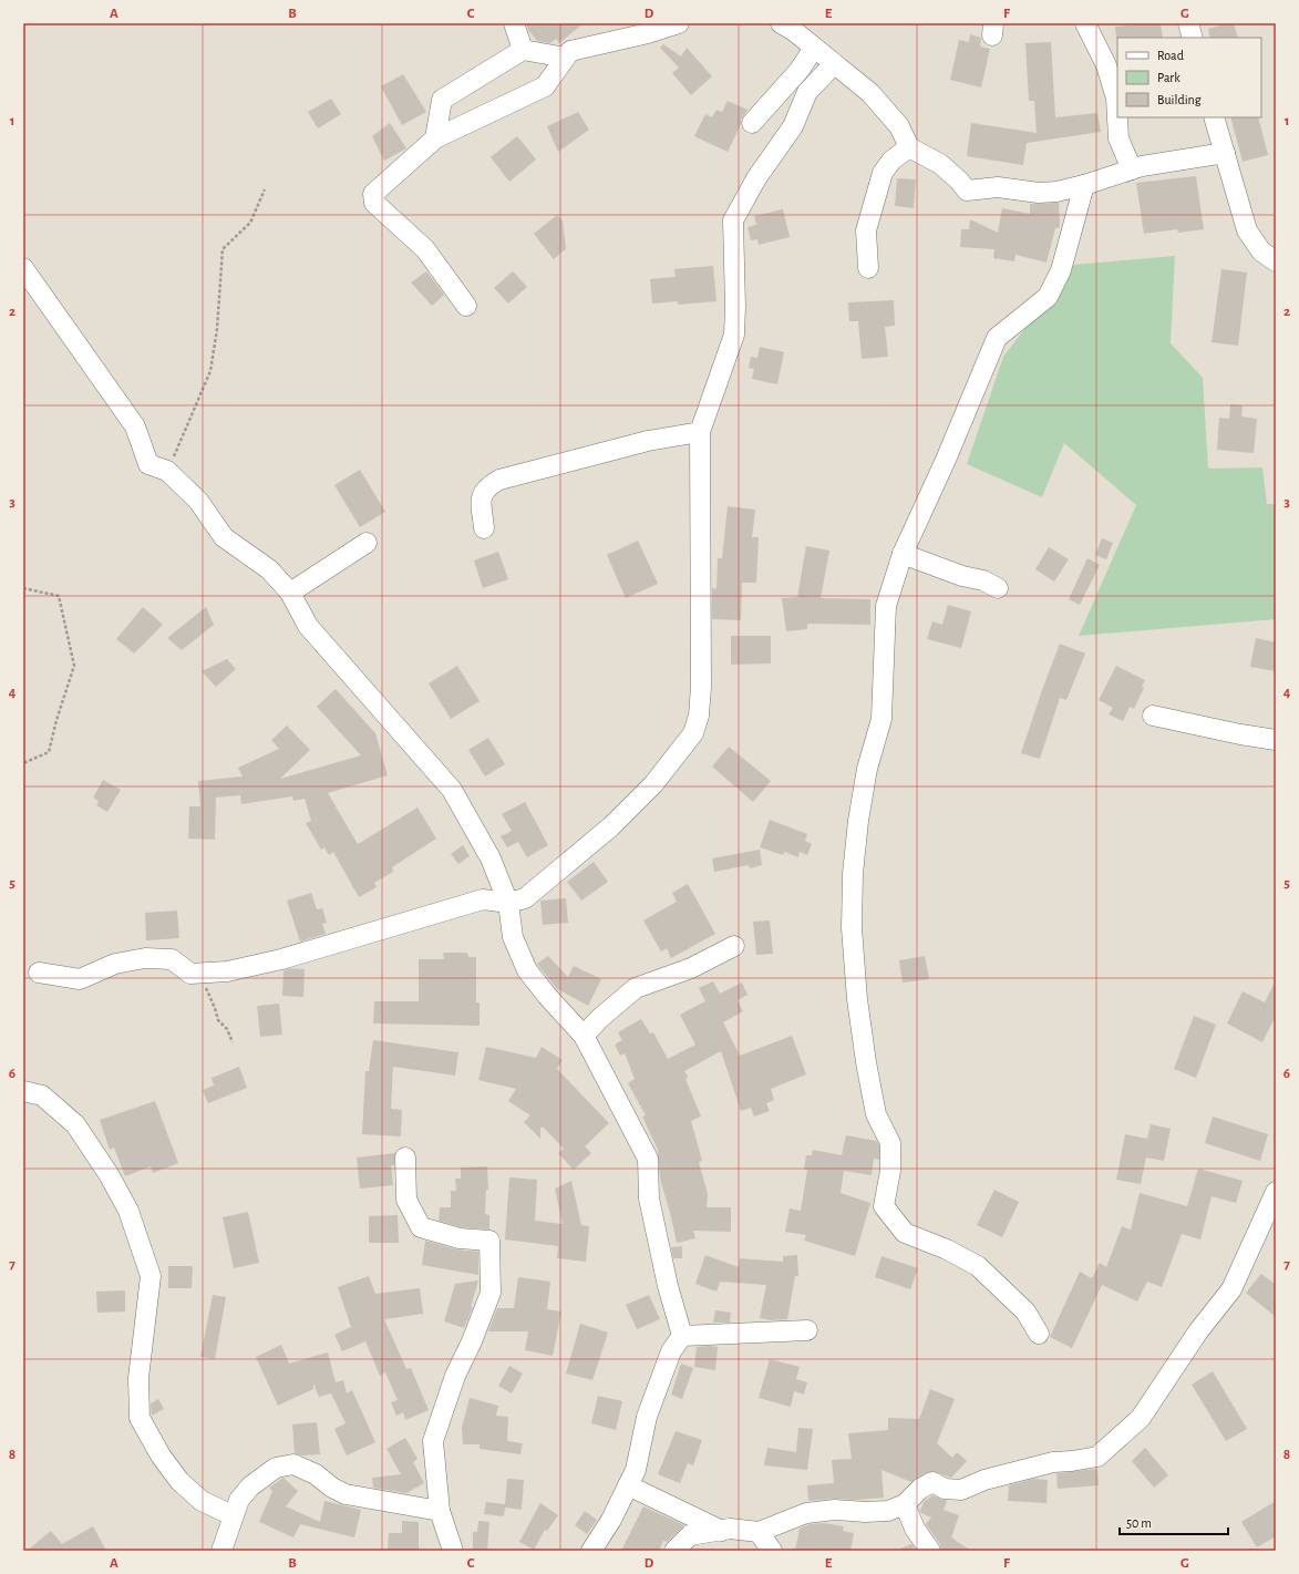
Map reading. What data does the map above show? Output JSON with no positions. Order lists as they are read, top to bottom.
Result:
{
  "legend": ["Road", "Park", "Building"],
  "scale_bar": "50 m",
  "grid": {
    "columns": [
      "A",
      "B",
      "C",
      "D",
      "E",
      "F",
      "G"
    ],
    "rows": [
      "1",
      "2",
      "3",
      "4",
      "5",
      "6",
      "7",
      "8"
    ]
  }
}
